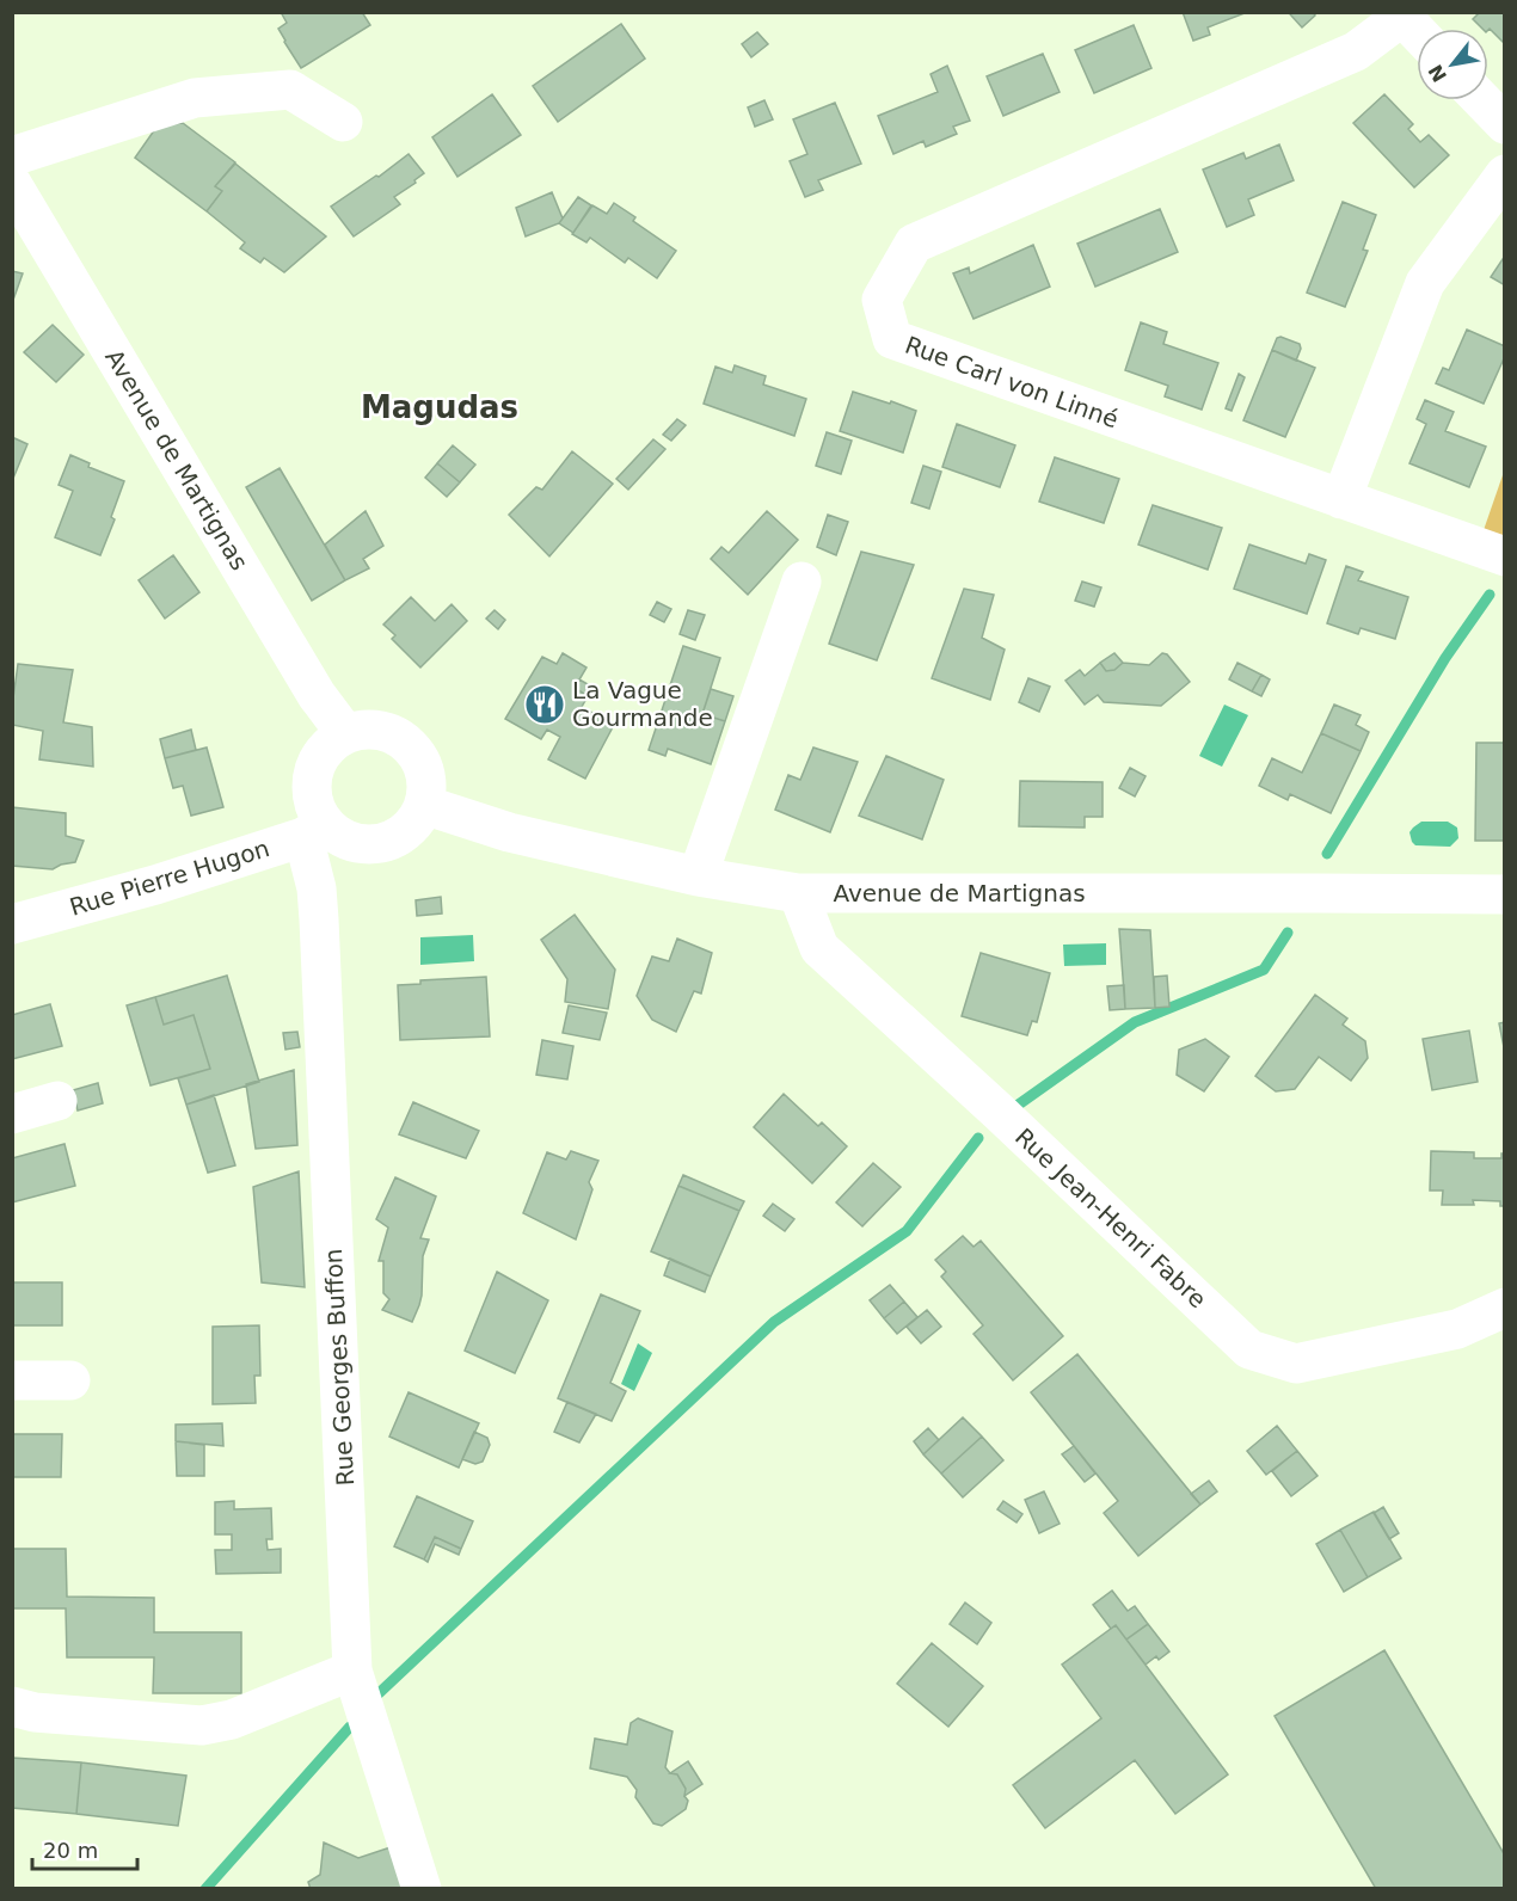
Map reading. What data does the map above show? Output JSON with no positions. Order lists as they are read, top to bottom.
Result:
{
  "streets": {
    "street": [
      "Rue Carl von Linné",
      "Avenue de Martignas",
      "Rue Pierre Hugon",
      "Rue Jean-Henri Fabre",
      "Rue Georges Buffon"
    ]
  },
  "crossings": [
    ["Avenue de Martignas", "Rue Pierre Hugon"],
    ["Avenue de Martignas", "Rue Jean-Henri Fabre"],
    ["Avenue de Martignas", "Rue Georges Buffon"],
    ["Rue Pierre Hugon", "Rue Georges Buffon"]
  ],
  "districts": ["Magudas"],
  "places": {
    "restaurant": ["La Vague Gourmande"]
  },
  "scale_bar": "20 m",
  "north": "bottom left"
}
